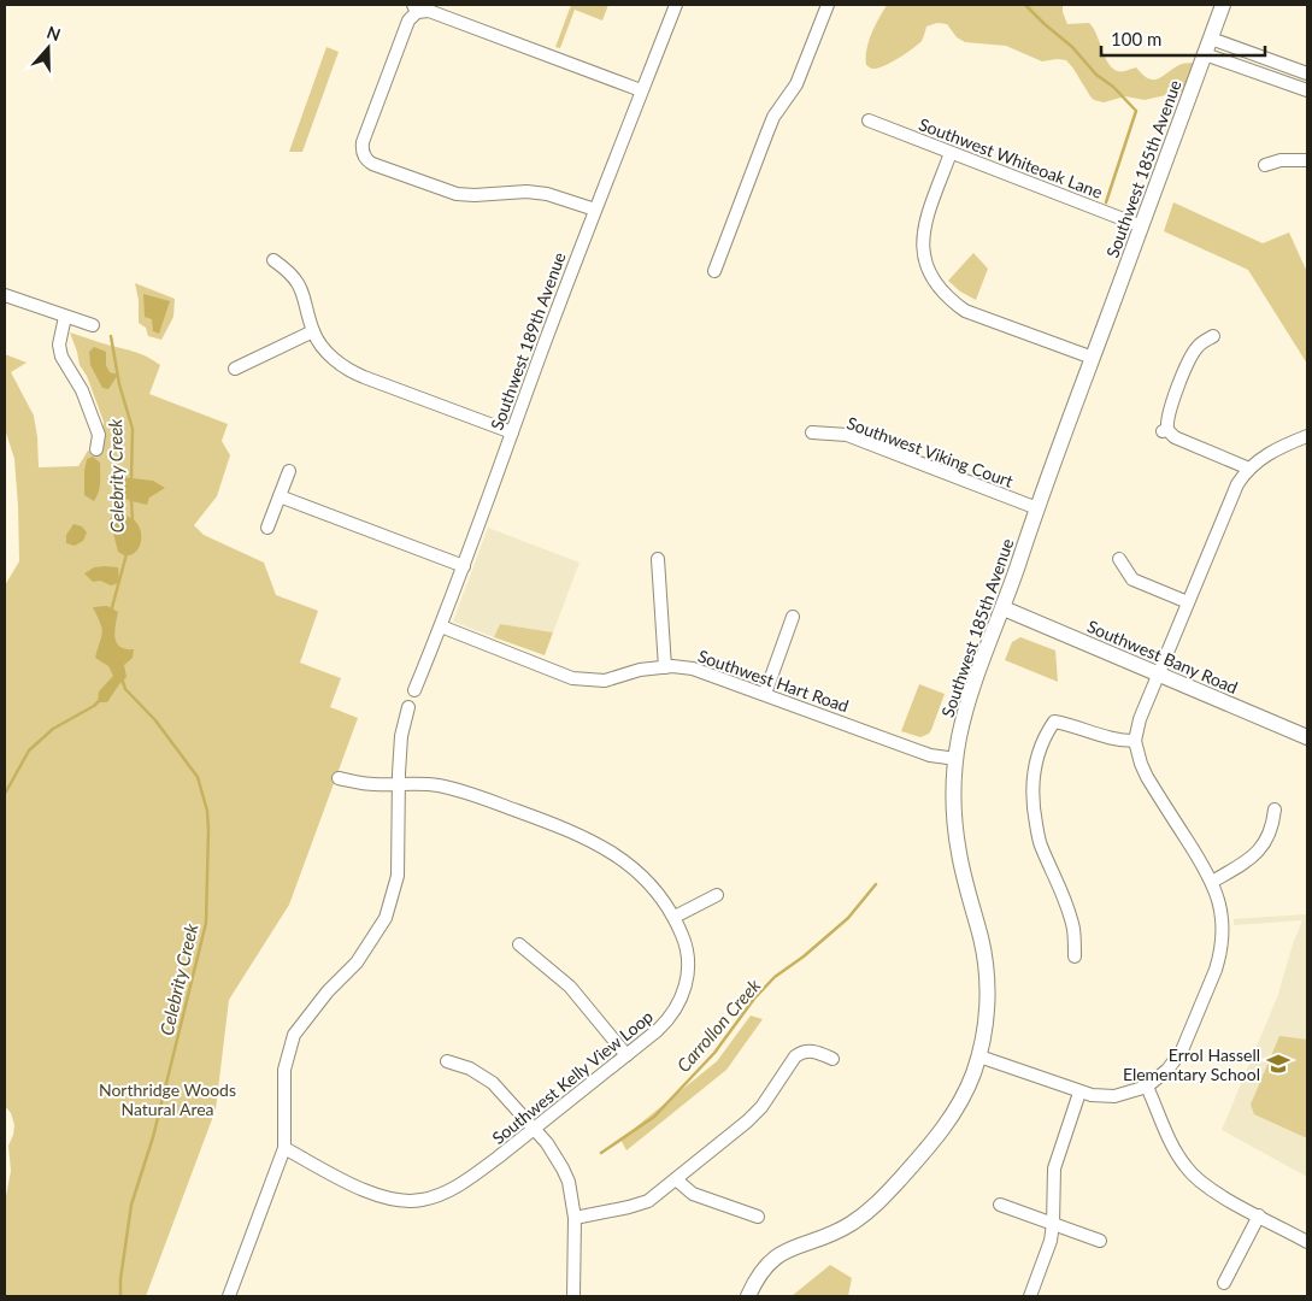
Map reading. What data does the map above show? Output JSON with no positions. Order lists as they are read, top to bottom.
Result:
{
  "streets": {
    "street": [
      "Southwest Whiteoak Lane",
      "Southwest 185th Avenue",
      "Southwest 189th Avenue",
      "Southwest Viking Court",
      "Southwest Bany Road",
      "Southwest Hart Road",
      "Southwest Kelly View Loop"
    ]
  },
  "crossings": [
    ["Southwest Whiteoak Lane", "Southwest 185th Avenue"],
    ["Southwest 185th Avenue", "Southwest Viking Court"],
    ["Southwest 185th Avenue", "Southwest Bany Road"],
    ["Southwest 185th Avenue", "Southwest Hart Road"],
    ["Southwest 189th Avenue", "Southwest Hart Road"]
  ],
  "water": ["Celebrity Creek", "Carrollon Creek"],
  "parks": ["Northridge Woods Natural Area"],
  "places": {
    "school or university": ["Errol Hassell Elementary School"]
  },
  "scale_bar": "100 m",
  "north": "top"
}
